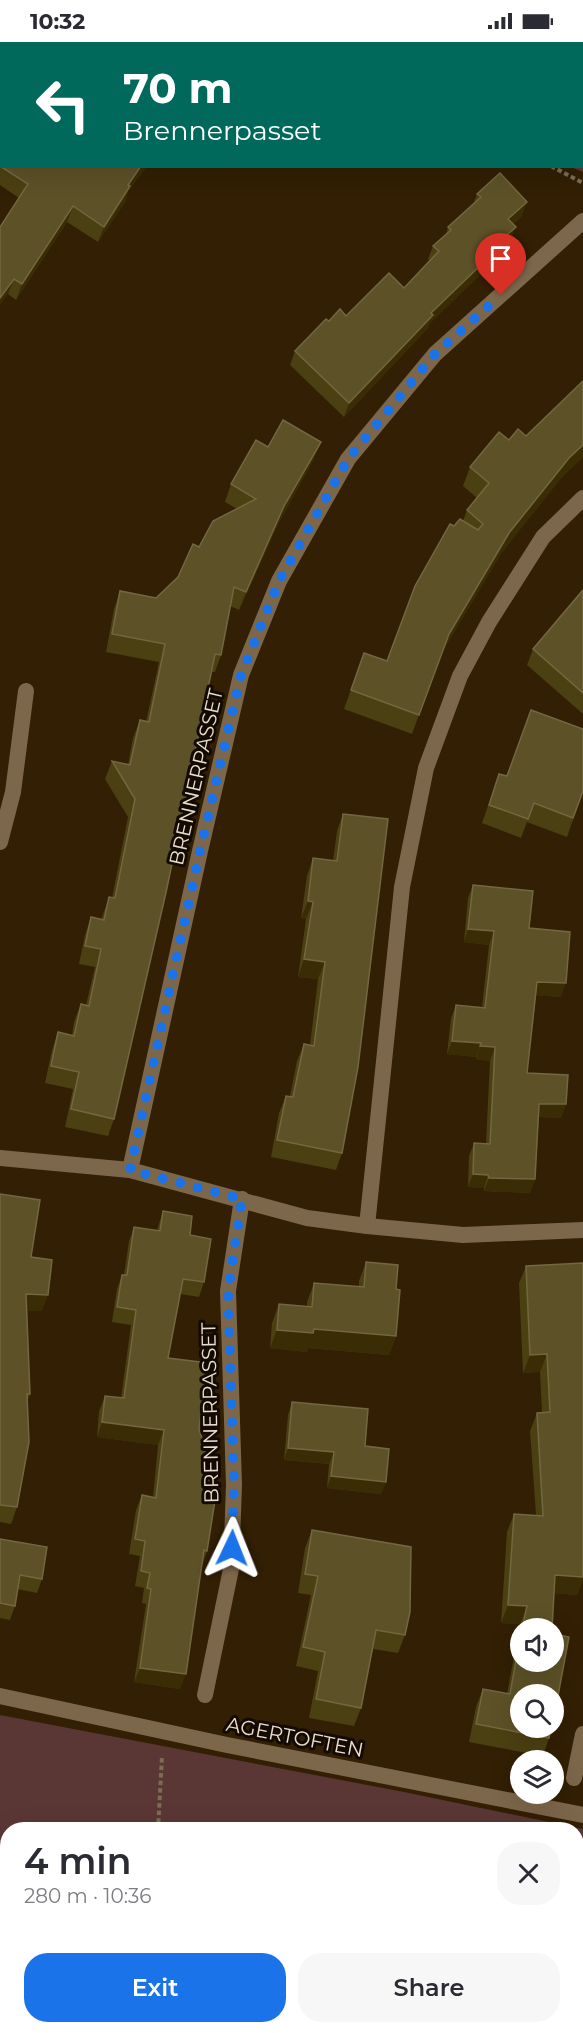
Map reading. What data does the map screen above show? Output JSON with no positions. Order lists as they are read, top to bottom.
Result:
{
  "streets": {
    "street": ["BRENNERPASSET", "AGERTOFTEN"]
  },
  "page": {
    "status": "10:32",
    "turn": ["70 m", "Brennerpasset"],
    "heading": ["4 min", "280 m · 10:36"],
    "buttons": ["Exit", "Share"]
  }
}
